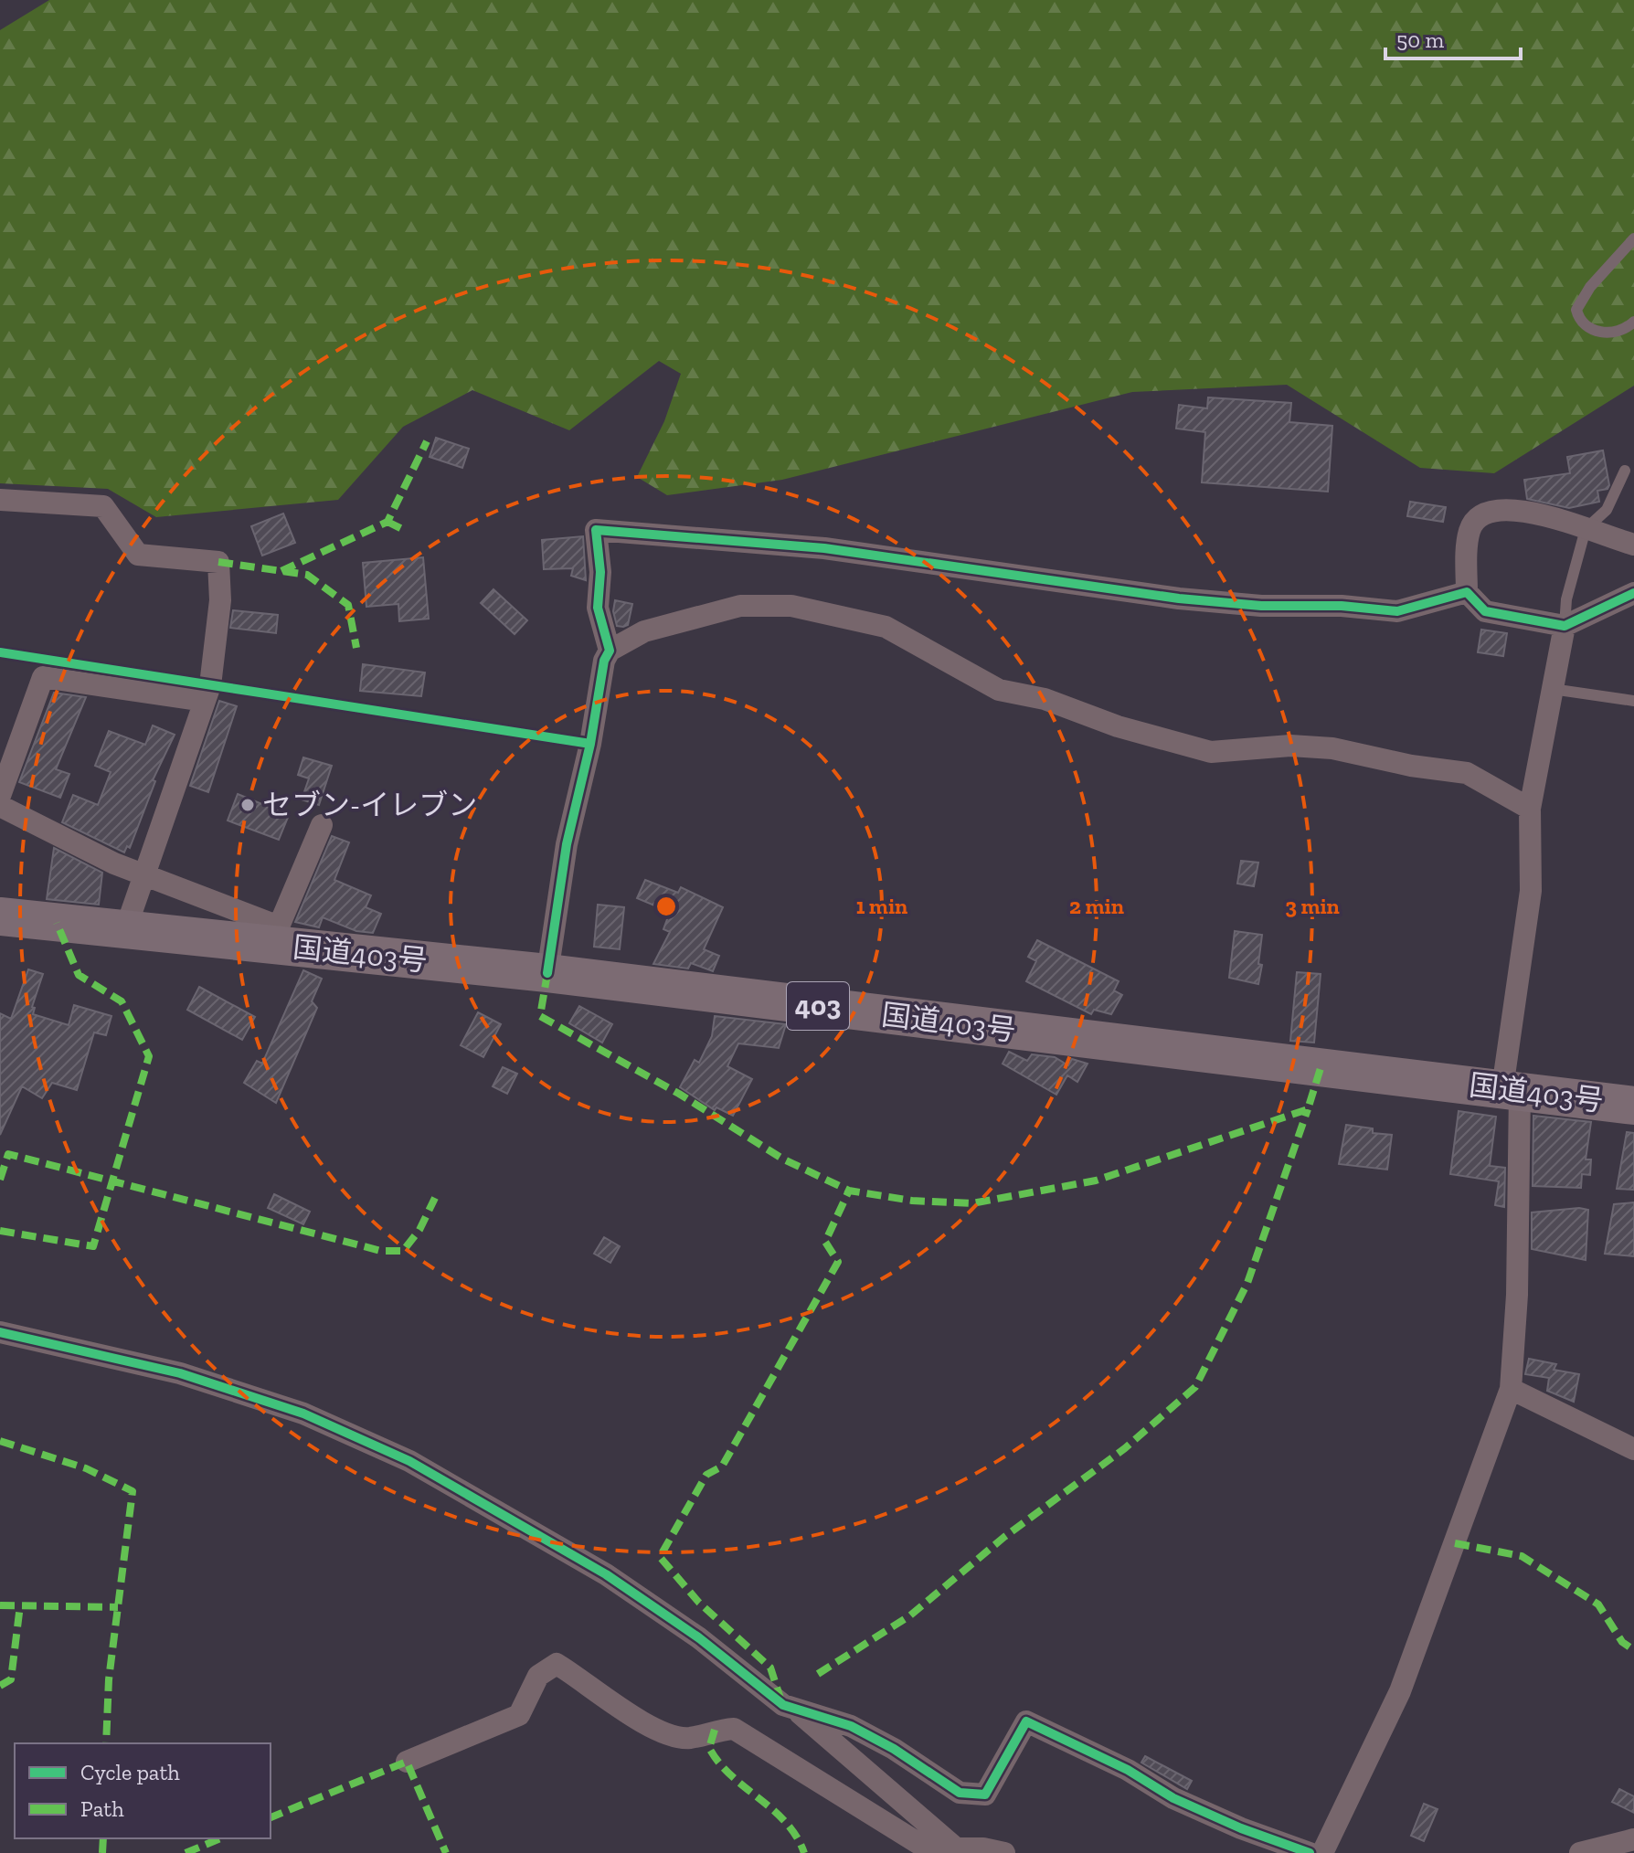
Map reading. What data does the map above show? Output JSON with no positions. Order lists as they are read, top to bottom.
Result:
{
  "streets": {
    "highway": ["国道403号", "403"]
  },
  "places": ["セブン-イレブン"],
  "legend": ["Cycle path", "Path"],
  "scale_bar": "50 m",
  "rings": ["1 min", "2 min", "3 min"]
}
